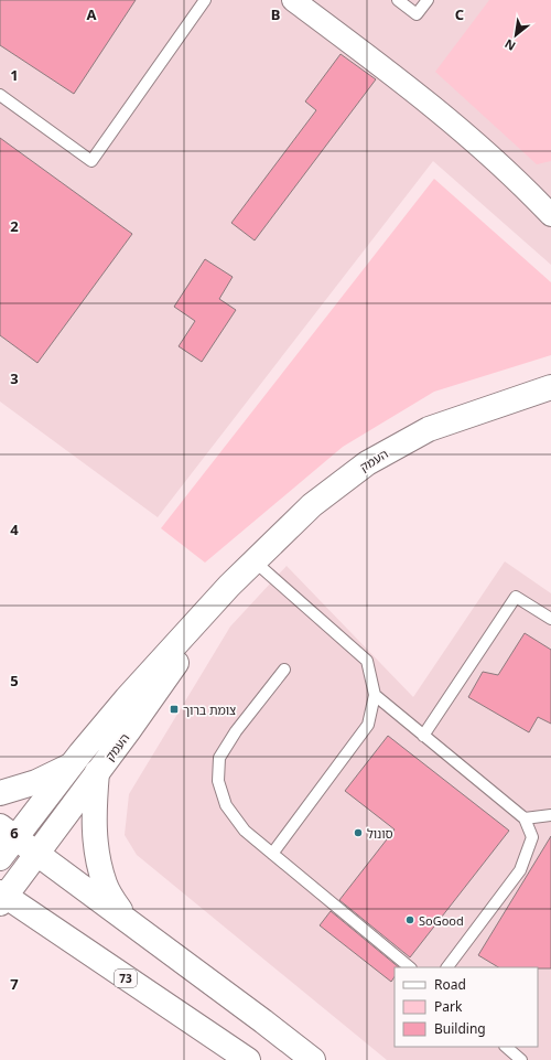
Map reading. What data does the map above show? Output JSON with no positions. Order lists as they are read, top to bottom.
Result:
{
  "streets": {
    "main road": ["העמק", "73"]
  },
  "crossings": [
    ["העמק", "73"]
  ],
  "places": {
    "transit": ["צומת ברוך"],
    "other": ["סונול", "SoGood"]
  },
  "legend": ["Road", "Park", "Building"],
  "north": "bottom left",
  "grid": {
    "columns": ["A", "B", "C"],
    "rows": [
      "1",
      "2",
      "3",
      "4",
      "5",
      "6",
      "7"
    ]
  }
}
